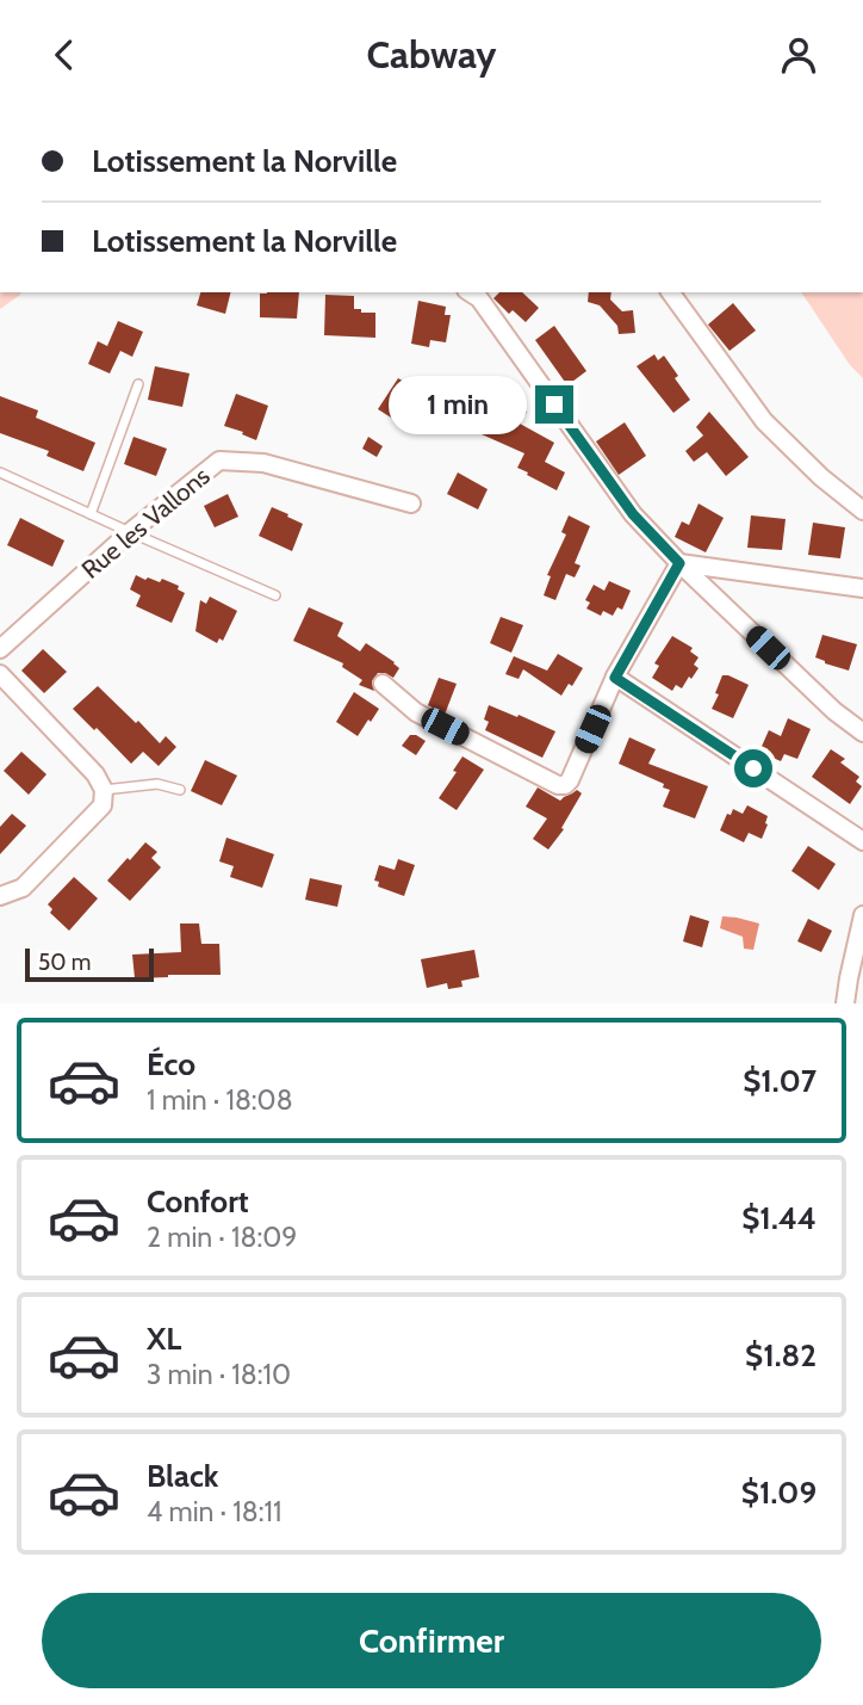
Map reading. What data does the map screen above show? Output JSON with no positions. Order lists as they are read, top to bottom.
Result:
{
  "streets": {
    "street": ["Rue les Vallons"]
  },
  "scale_bar": "50 m",
  "page": {
    "header": "Cabway",
    "banner": ["Lotissement la Norville", "Lotissement la Norville"],
    "bubble": "1 min",
    "scale": "50 m",
    "list": [
      {
        "name": "Éco",
        "note": "1 min · 18:08",
        "value": "$1.07"
      },
      {
        "name": "Confort",
        "note": "2 min · 18:09",
        "value": "$1.44"
      },
      {
        "name": "XL",
        "note": "3 min · 18:10",
        "value": "$1.82"
      },
      {
        "name": "Black",
        "note": "4 min · 18:11",
        "value": "$1.09"
      }
    ],
    "buttons": "Confirmer"
  }
}
